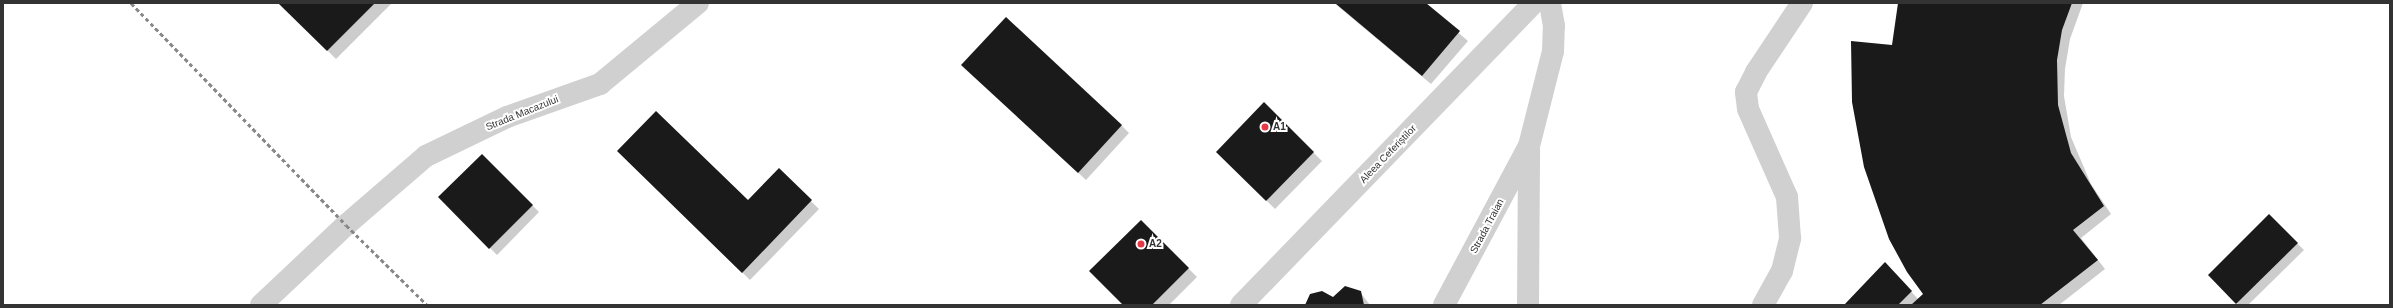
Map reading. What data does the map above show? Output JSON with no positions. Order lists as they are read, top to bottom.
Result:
{
  "streets": {
    "street": ["Strada Macazului", "Aleea Ceferiștilor", "Strada Traian"]
  },
  "places": ["A1", "A2"]
}
